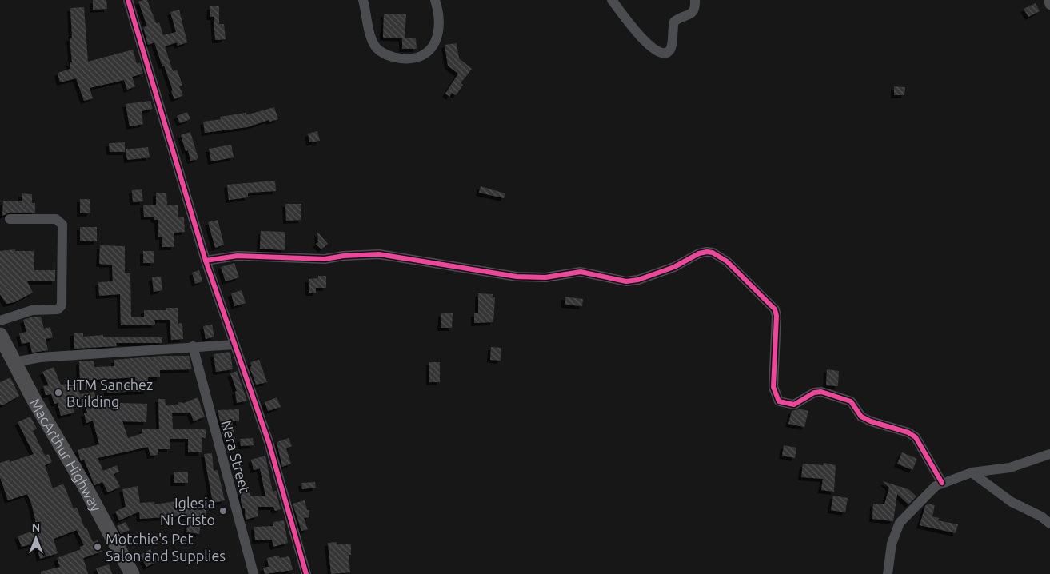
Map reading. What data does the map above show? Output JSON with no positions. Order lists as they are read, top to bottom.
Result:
{
  "streets": {
    "highway": ["MacArthur Highway"],
    "street": ["Nera Street"]
  },
  "places": ["HTM Sanchez Building", "Iglesia Ni Cristo", "Motchie's Pet Salon and Supplies"],
  "north": "top"
}
